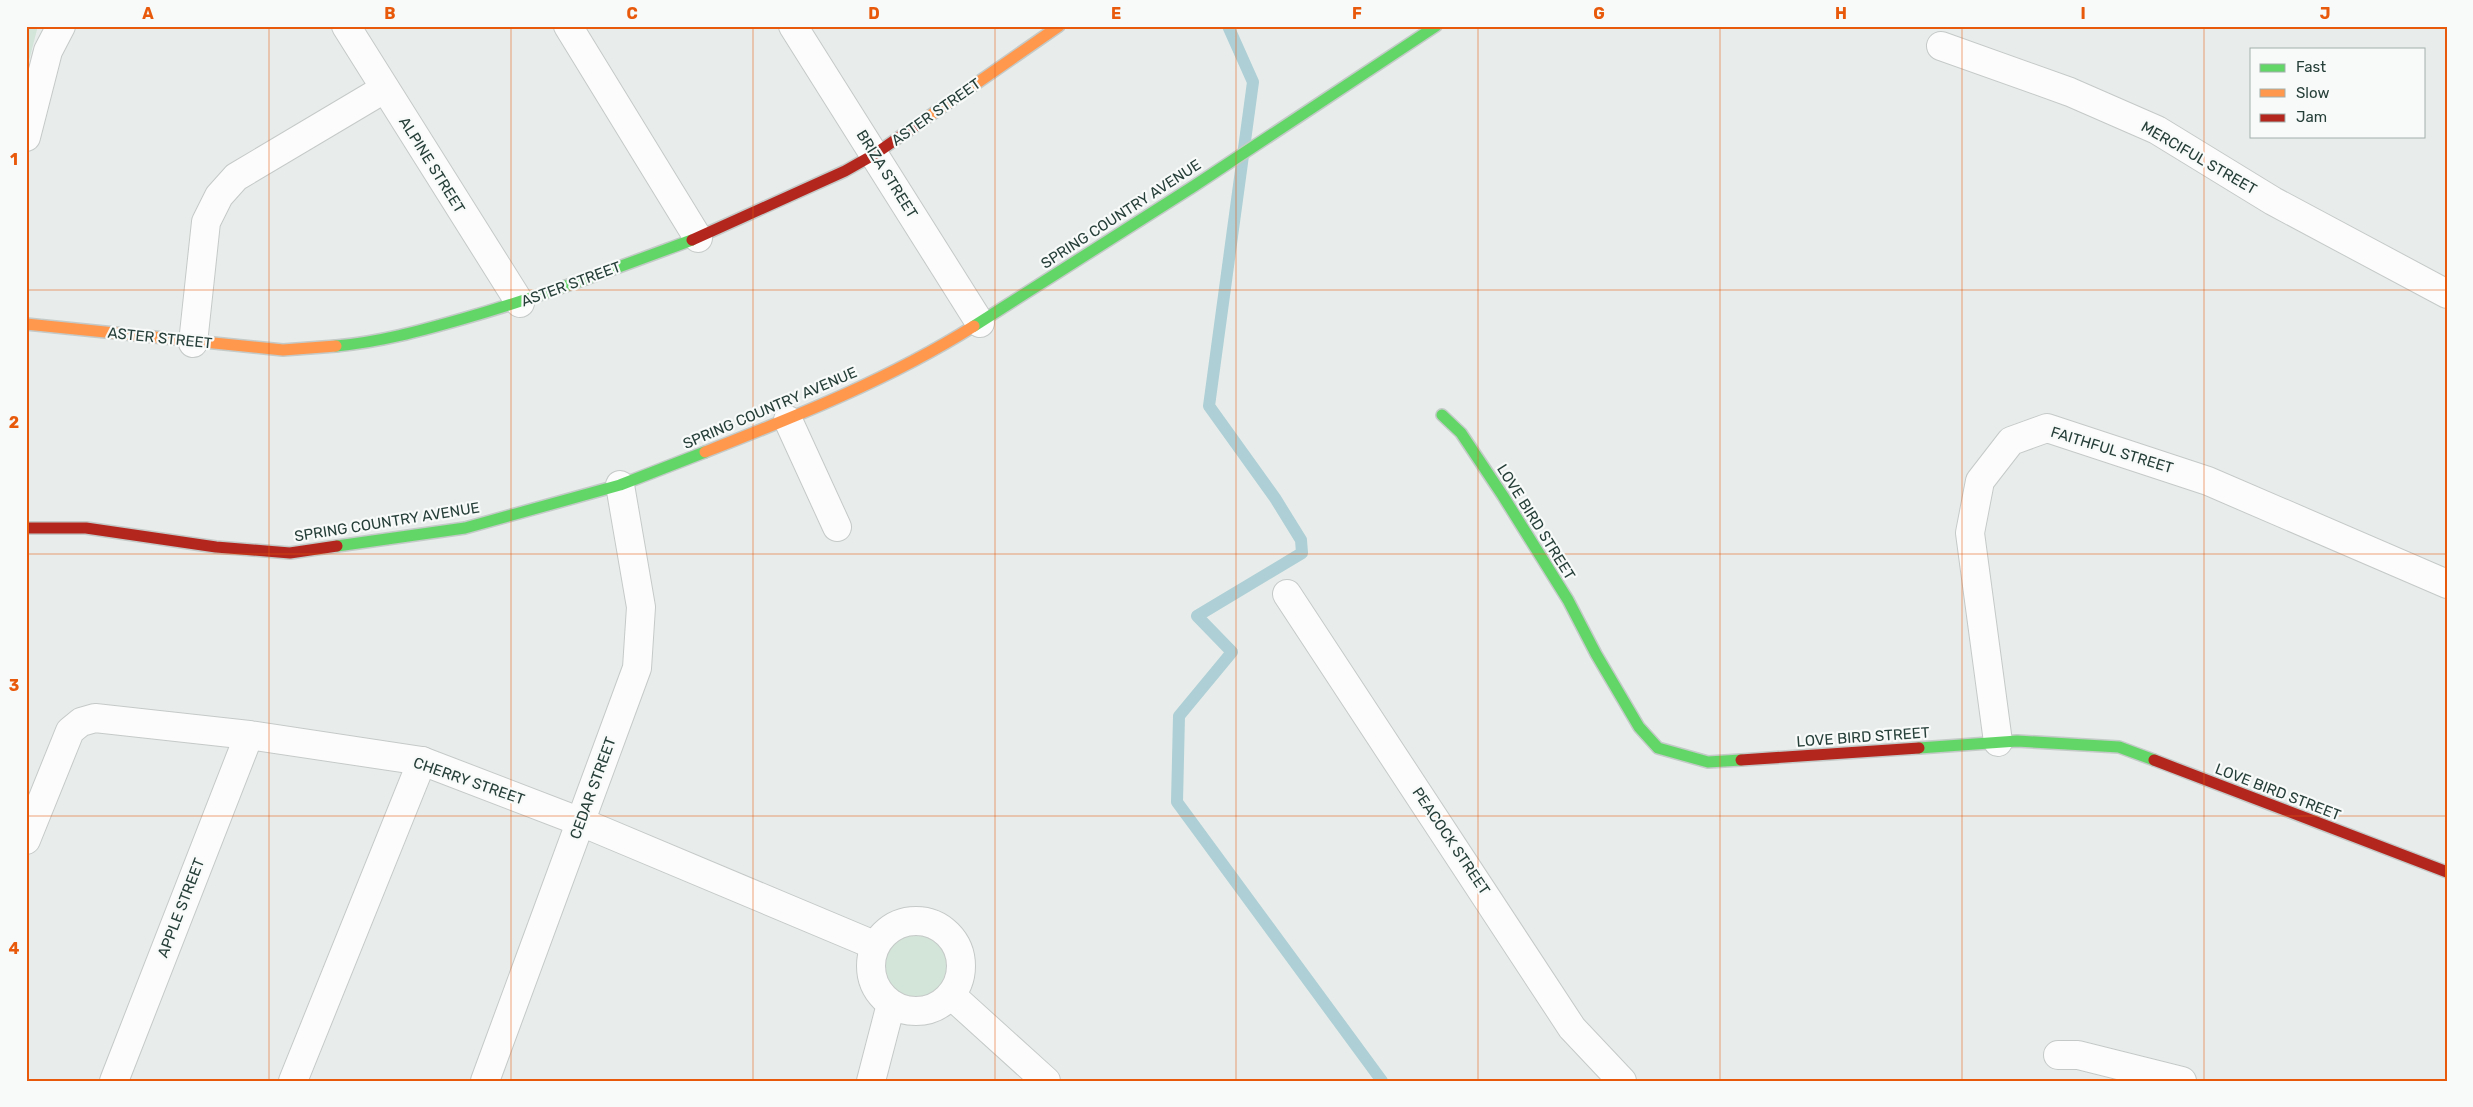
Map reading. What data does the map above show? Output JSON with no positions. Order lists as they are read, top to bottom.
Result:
{
  "streets": {
    "street": [
      "ASTER STREET",
      "MERCIFUL STREET",
      "ALPINE STREET",
      "BRIZA STREET",
      "SPRING COUNTRY AVENUE",
      "FAITHFUL STREET",
      "LOVE BIRD STREET",
      "CHERRY STREET",
      "CEDAR STREET",
      "PEACOCK STREET",
      "APPLE STREET"
    ]
  },
  "crossings": [
    ["ASTER STREET", "ALPINE STREET"],
    ["ASTER STREET", "BRIZA STREET"],
    ["BRIZA STREET", "SPRING COUNTRY AVENUE"],
    ["SPRING COUNTRY AVENUE", "CEDAR STREET"],
    ["FAITHFUL STREET", "LOVE BIRD STREET"],
    ["CHERRY STREET", "CEDAR STREET"],
    ["CHERRY STREET", "APPLE STREET"]
  ],
  "legend": ["Fast", "Slow", "Jam"],
  "grid": {
    "columns": [
      "A",
      "B",
      "C",
      "D",
      "E",
      "F",
      "G",
      "H",
      "I",
      "J"
    ],
    "rows": [
      "1",
      "2",
      "3",
      "4"
    ]
  }
}
